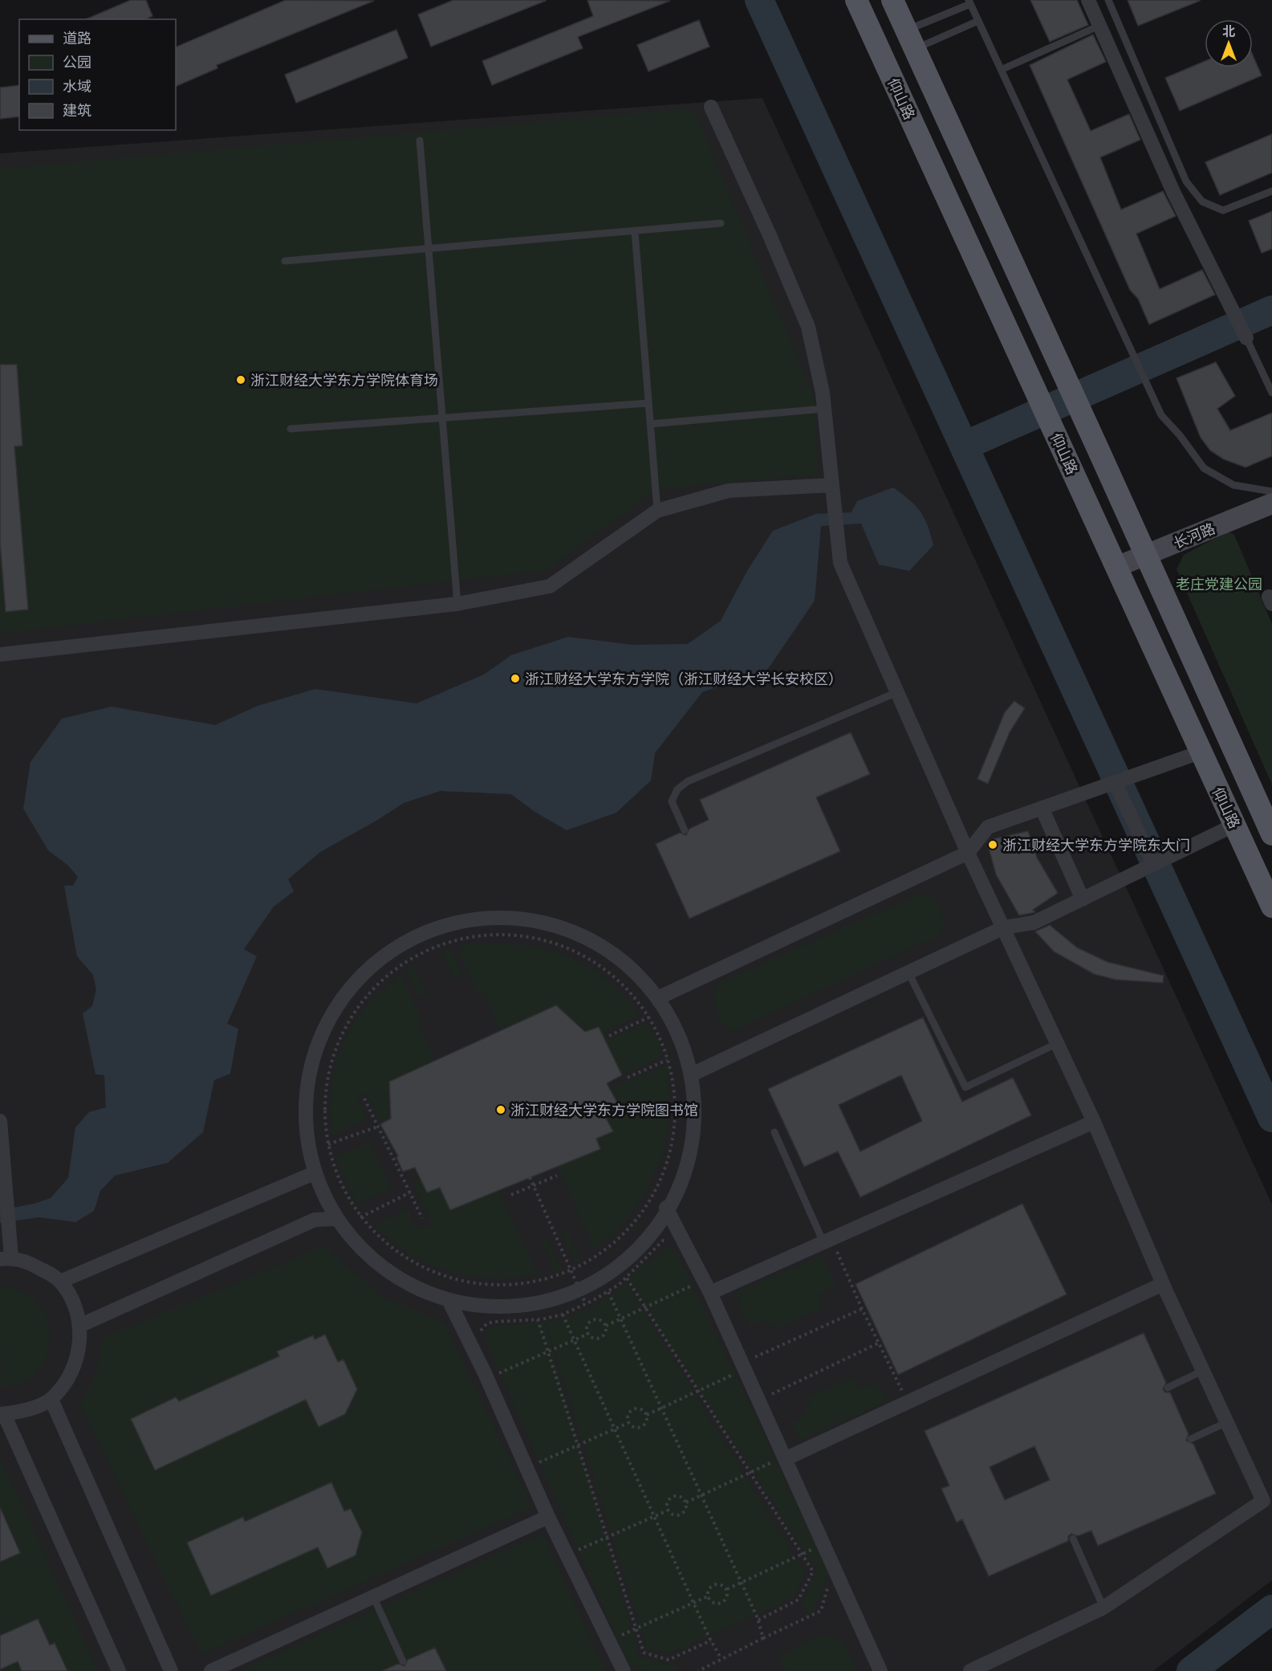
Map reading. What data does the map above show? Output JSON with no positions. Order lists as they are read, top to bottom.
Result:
{
  "streets": {
    "main road": ["仰山路"],
    "street": ["长河路"]
  },
  "crossings": [
    ["仰山路", "长河路"]
  ],
  "parks": ["老庄党建公园"],
  "places": [
    "浙江财经大学东方学院体育场",
    "浙江财经大学东方学院（浙江财经大学长安校区）",
    "浙江财经大学东方学院东大门",
    "浙江财经大学东方学院图书馆"
  ],
  "legend": [
    "道路",
    "公园",
    "水域",
    "建筑"
  ],
  "north": "top"
}
